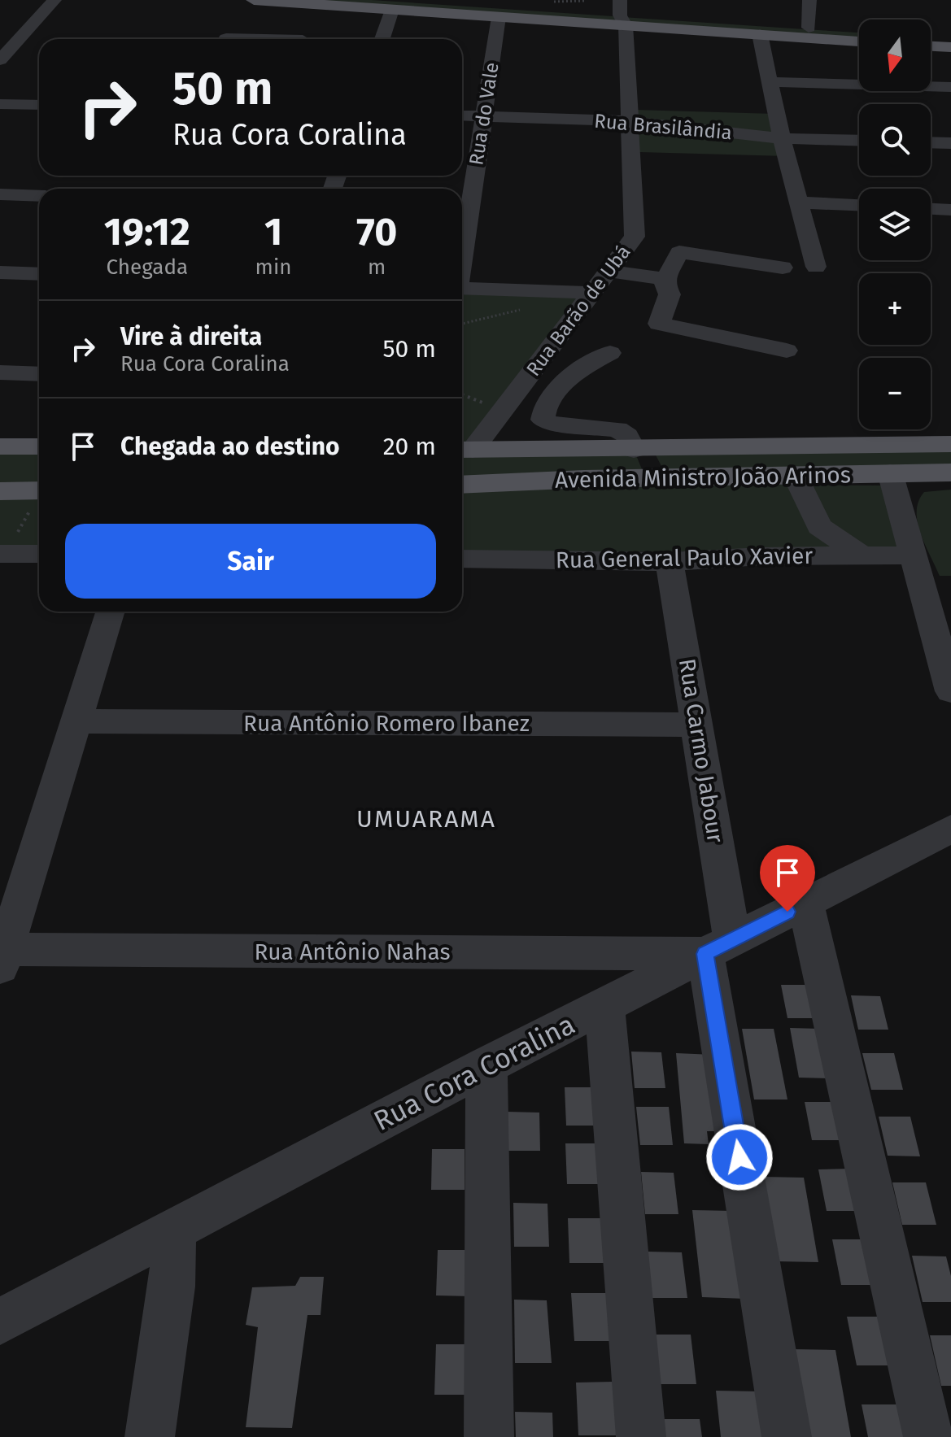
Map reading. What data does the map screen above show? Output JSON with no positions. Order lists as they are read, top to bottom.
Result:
{
  "streets": {
    "main road": ["Avenida Ministro João Arinos"],
    "street": [
      "Rua do Vale",
      "Rua Brasilândia",
      "Rua Barão de Ubá",
      "Rua General Paulo Xavier",
      "Rua Antônio Romero Ibanez",
      "Rua Carmo Jabour",
      "Rua Antônio Nahas",
      "Rua Cora Coralina"
    ]
  },
  "crossings": [
    ["Rua do Vale", "Rua Brasilândia"],
    ["Rua Brasilândia", "Rua Barão de Ubá"],
    ["Rua Barão de Ubá", "Avenida Ministro João Arinos"],
    ["Rua General Paulo Xavier", "Rua Carmo Jabour"],
    ["Rua Antônio Romero Ibanez", "Rua Carmo Jabour"],
    ["Rua Carmo Jabour", "Rua Antônio Nahas"],
    ["Rua Carmo Jabour", "Rua Cora Coralina"],
    ["Rua Antônio Nahas", "Rua Cora Coralina"]
  ],
  "districts": ["UMUARAMA"],
  "north": "bottom",
  "page": {
    "map_buttons": ["+", "−"],
    "turn": ["50 m", "Rua Cora Coralina"],
    "eta": [
      "19:12",
      "Chegada",
      "1",
      "min",
      "70",
      "m"
    ],
    "list": [
      {
        "name": "Vire à direita",
        "note": "Rua Cora Coralina",
        "value": "50 m"
      },
      {
        "name": "Chegada ao destino",
        "value": "20 m"
      }
    ],
    "buttons": "Sair"
  }
}
